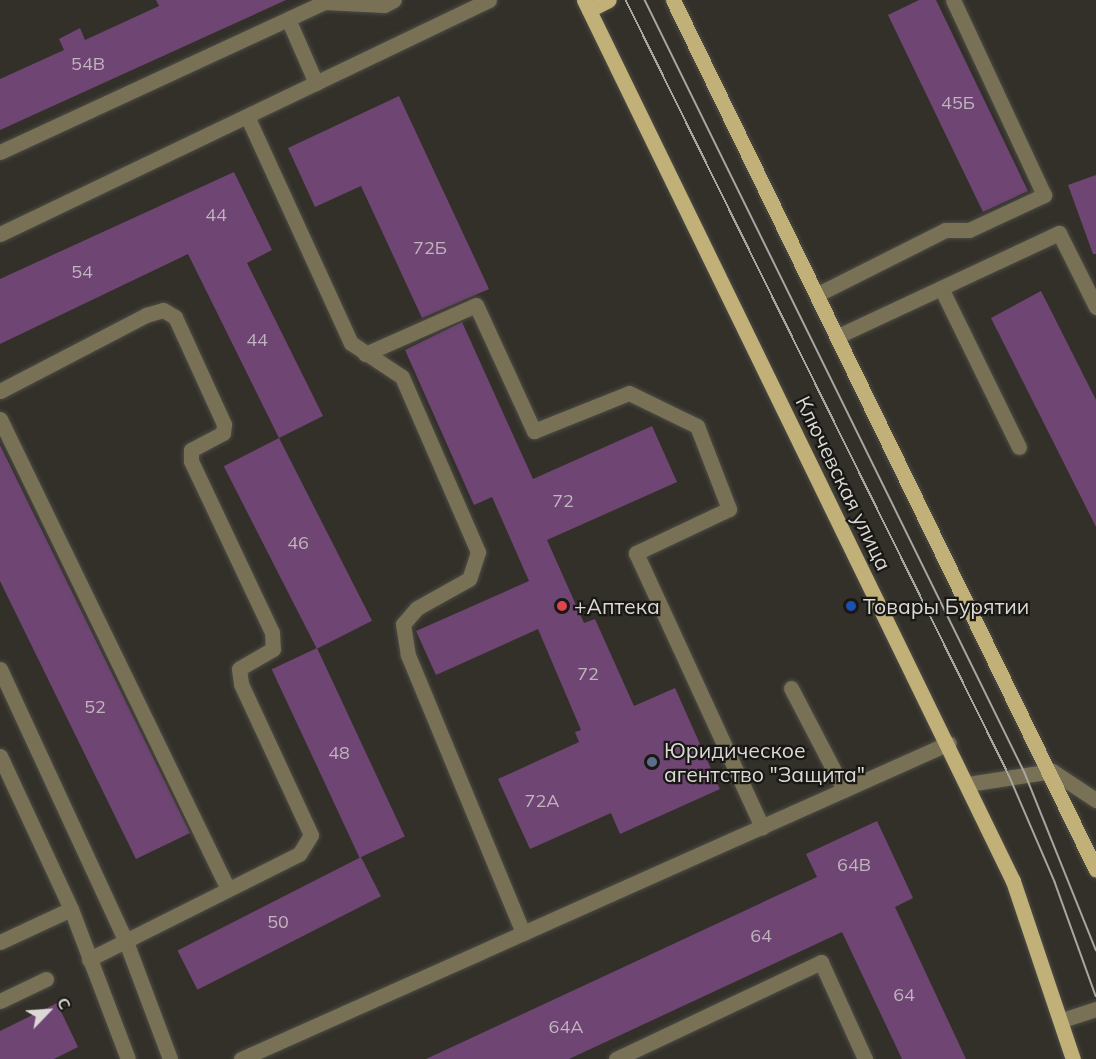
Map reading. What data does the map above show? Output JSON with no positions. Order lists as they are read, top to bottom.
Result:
{
  "streets": {
    "main road": ["Ключевская улица"]
  },
  "places": ["+Аптека", "Товары Бурятии", "Юридическое агентство \"Защита\""],
  "house_numbers": [
    "54В",
    "45Б",
    "44",
    "72Б",
    "54",
    "44",
    "72",
    "46",
    "72",
    "52",
    "48",
    "72А",
    "64В",
    "50",
    "64",
    "64",
    "64А"
  ],
  "north": "top right"
}
